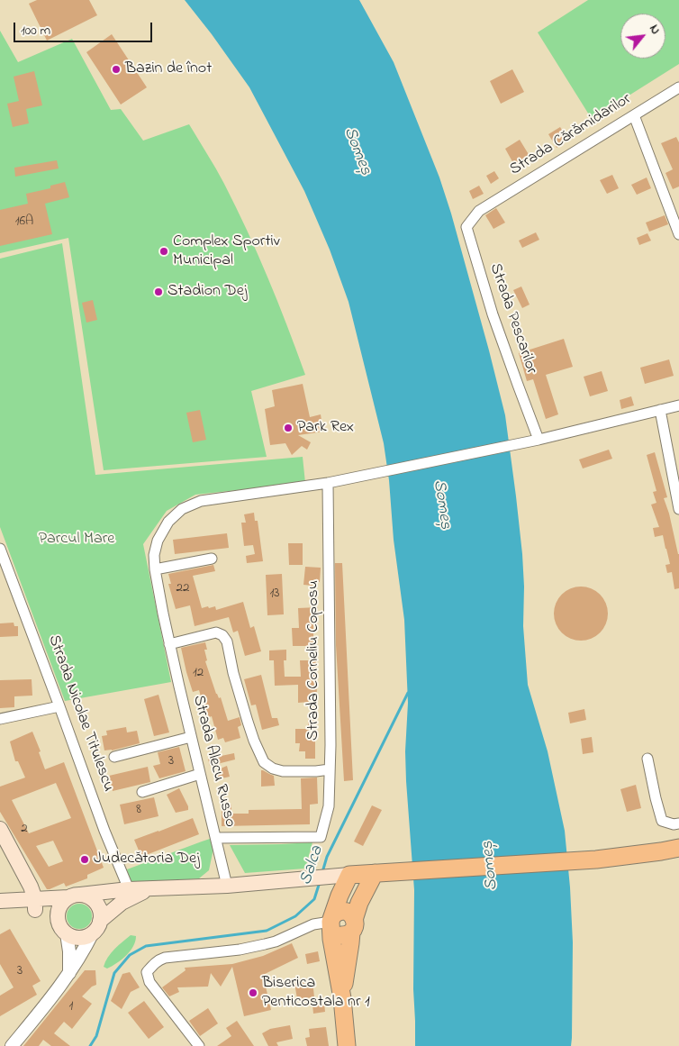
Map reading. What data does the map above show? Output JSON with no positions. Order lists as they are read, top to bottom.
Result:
{
  "streets": {
    "street": [
      "Strada Cărămidarilor",
      "Strada Pescarilor",
      "Strada Corneliu Coposu",
      "Strada Nicolae Titulescu",
      "Strada Alecu Russo"
    ]
  },
  "crossings": [
    ["Strada Cărămidarilor", "Strada Pescarilor"],
    ["Strada Pescarilor", "Strada Alecu Russo"],
    ["Strada Corneliu Coposu", "Strada Alecu Russo"]
  ],
  "water": ["Someș", "Salca"],
  "parks": ["Parcul Mare"],
  "places": [
    "Bazin de înot",
    "Complex Sportiv Municipal",
    "Stadion Dej",
    "Park Rex",
    "Judecătoria Dej",
    "Biserica Penticostala nr 1"
  ],
  "house_numbers": [
    "16A",
    "22",
    "13",
    "12",
    "3",
    "8",
    "2",
    "3",
    "1"
  ],
  "scale_bar": "100 m",
  "north": "top right"
}
